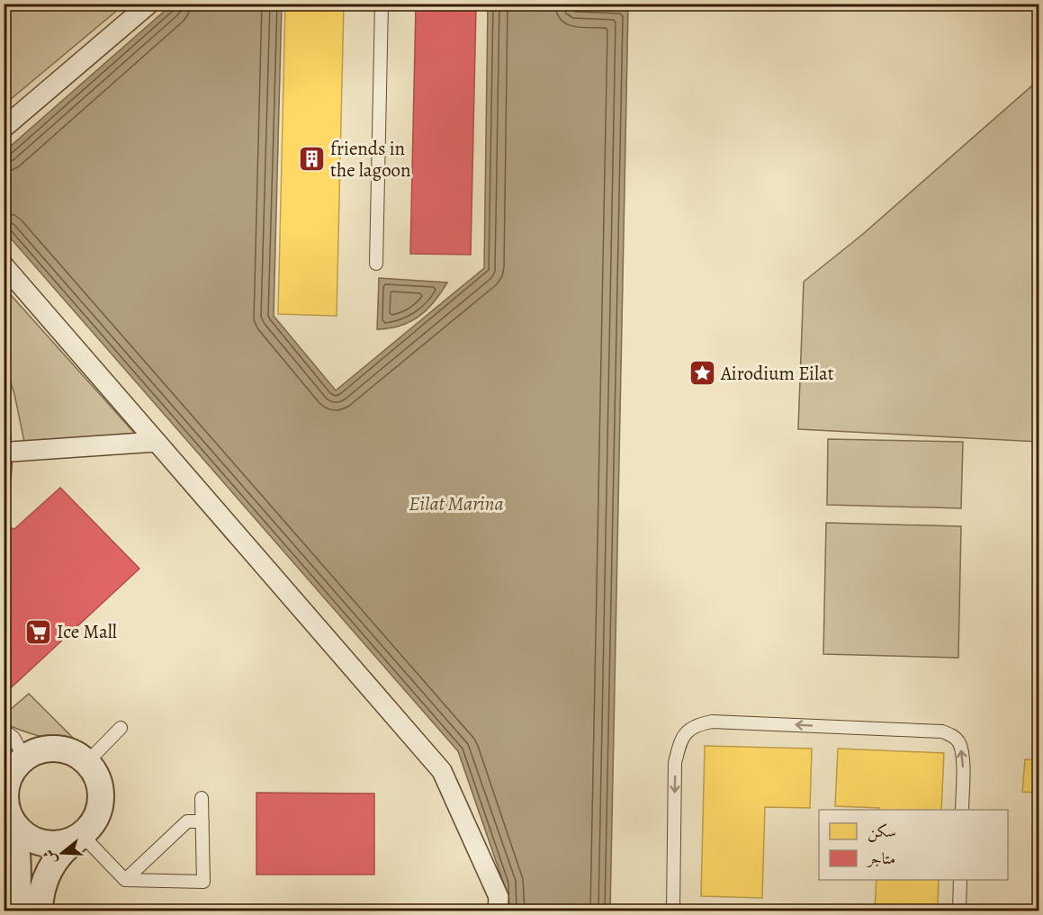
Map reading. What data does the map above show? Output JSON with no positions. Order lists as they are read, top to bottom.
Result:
{
  "water": ["Eilat Marina"],
  "places": {
    "building": ["friends in the lagoon"],
    "place": ["Airodium Eilat"],
    "supermarket": ["Ice Mall"]
  },
  "legend": ["سكن", "متاجر"],
  "north": "left"
}
